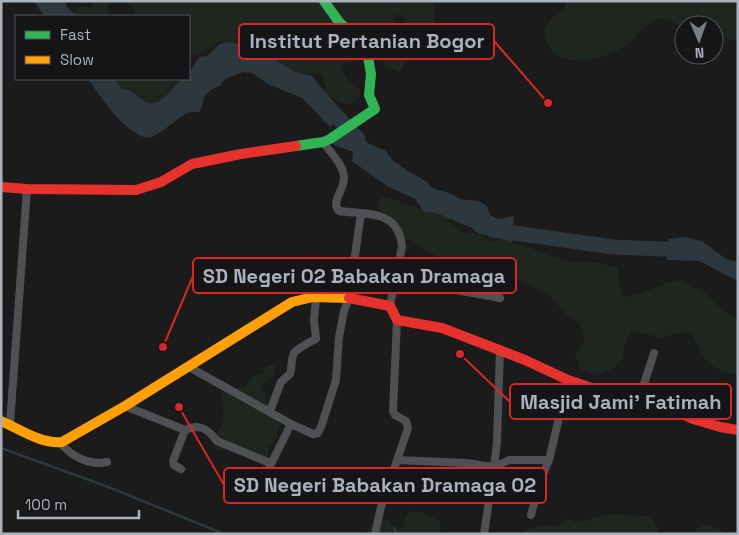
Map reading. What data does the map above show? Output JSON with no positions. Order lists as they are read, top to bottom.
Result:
{
  "places": [
    "Institut Pertanian Bogor",
    "SD Negeri 02 Babakan Dramaga",
    "Masjid Jami' Fatimah",
    "SD Negeri Babakan Dramaga 02"
  ],
  "legend": ["Fast", "Slow"],
  "scale_bar": "100 m",
  "north": "bottom"
}
